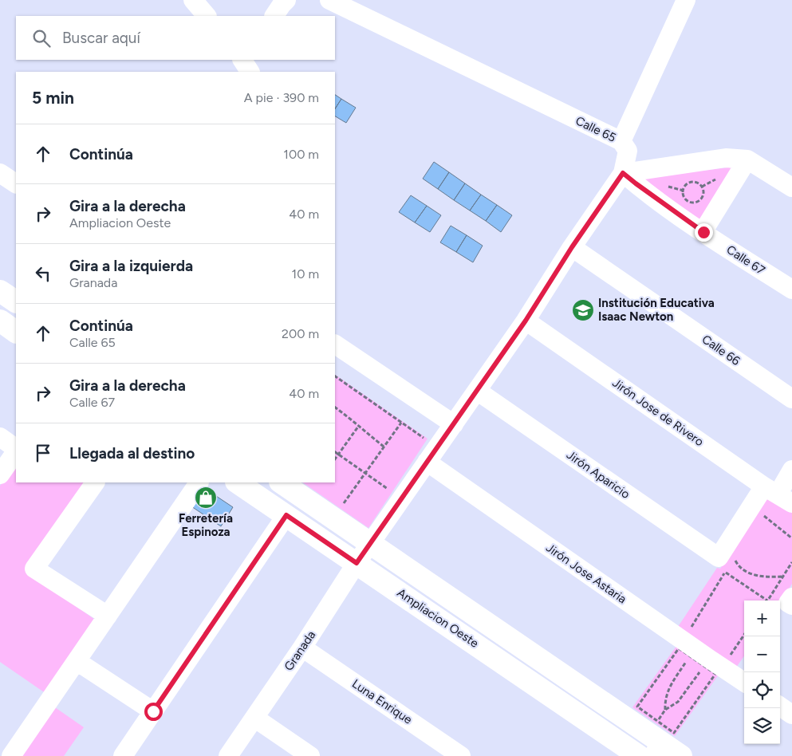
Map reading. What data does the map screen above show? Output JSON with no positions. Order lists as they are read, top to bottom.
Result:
{
  "streets": {
    "main road": ["Ampliacion Oeste"],
    "street": [
      "Calle 65",
      "Calle 67",
      "Calle 66",
      "Jirón Jose de Rivero",
      "Jirón Aparicio",
      "Jirón Jose Astaria",
      "Granada",
      "Luna Enrique"
    ]
  },
  "crossings": [
    ["Calle 65", "Calle 67"],
    ["Calle 65", "Calle 66"],
    ["Calle 65", "Jirón Jose de Rivero"],
    ["Calle 65", "Jirón Aparicio"],
    ["Calle 65", "Jirón Jose Astaria"],
    ["Calle 65", "Ampliacion Oeste"],
    ["Calle 65", "Granada"],
    ["Ampliacion Oeste", "Granada"],
    ["Granada", "Luna Enrique"]
  ],
  "places": {
    "school or university": ["Institución Educativa Isaac Newton"],
    "shop": ["Ferretería Espinoza"]
  },
  "page": {
    "search": "Buscar aquí",
    "heading": ["5 min", "A pie · 390 m"],
    "list": [
      ["Continúa", "100 m"],
      ["Gira a la derecha", "Ampliacion Oeste", "40 m"],
      ["Gira a la izquierda", "Granada", "10 m"],
      ["Continúa", "Calle 65", "200 m"],
      ["Gira a la derecha", "Calle 67", "40 m"],
      "Llegada al destino"
    ],
    "map_buttons": ["+", "−"]
  }
}
